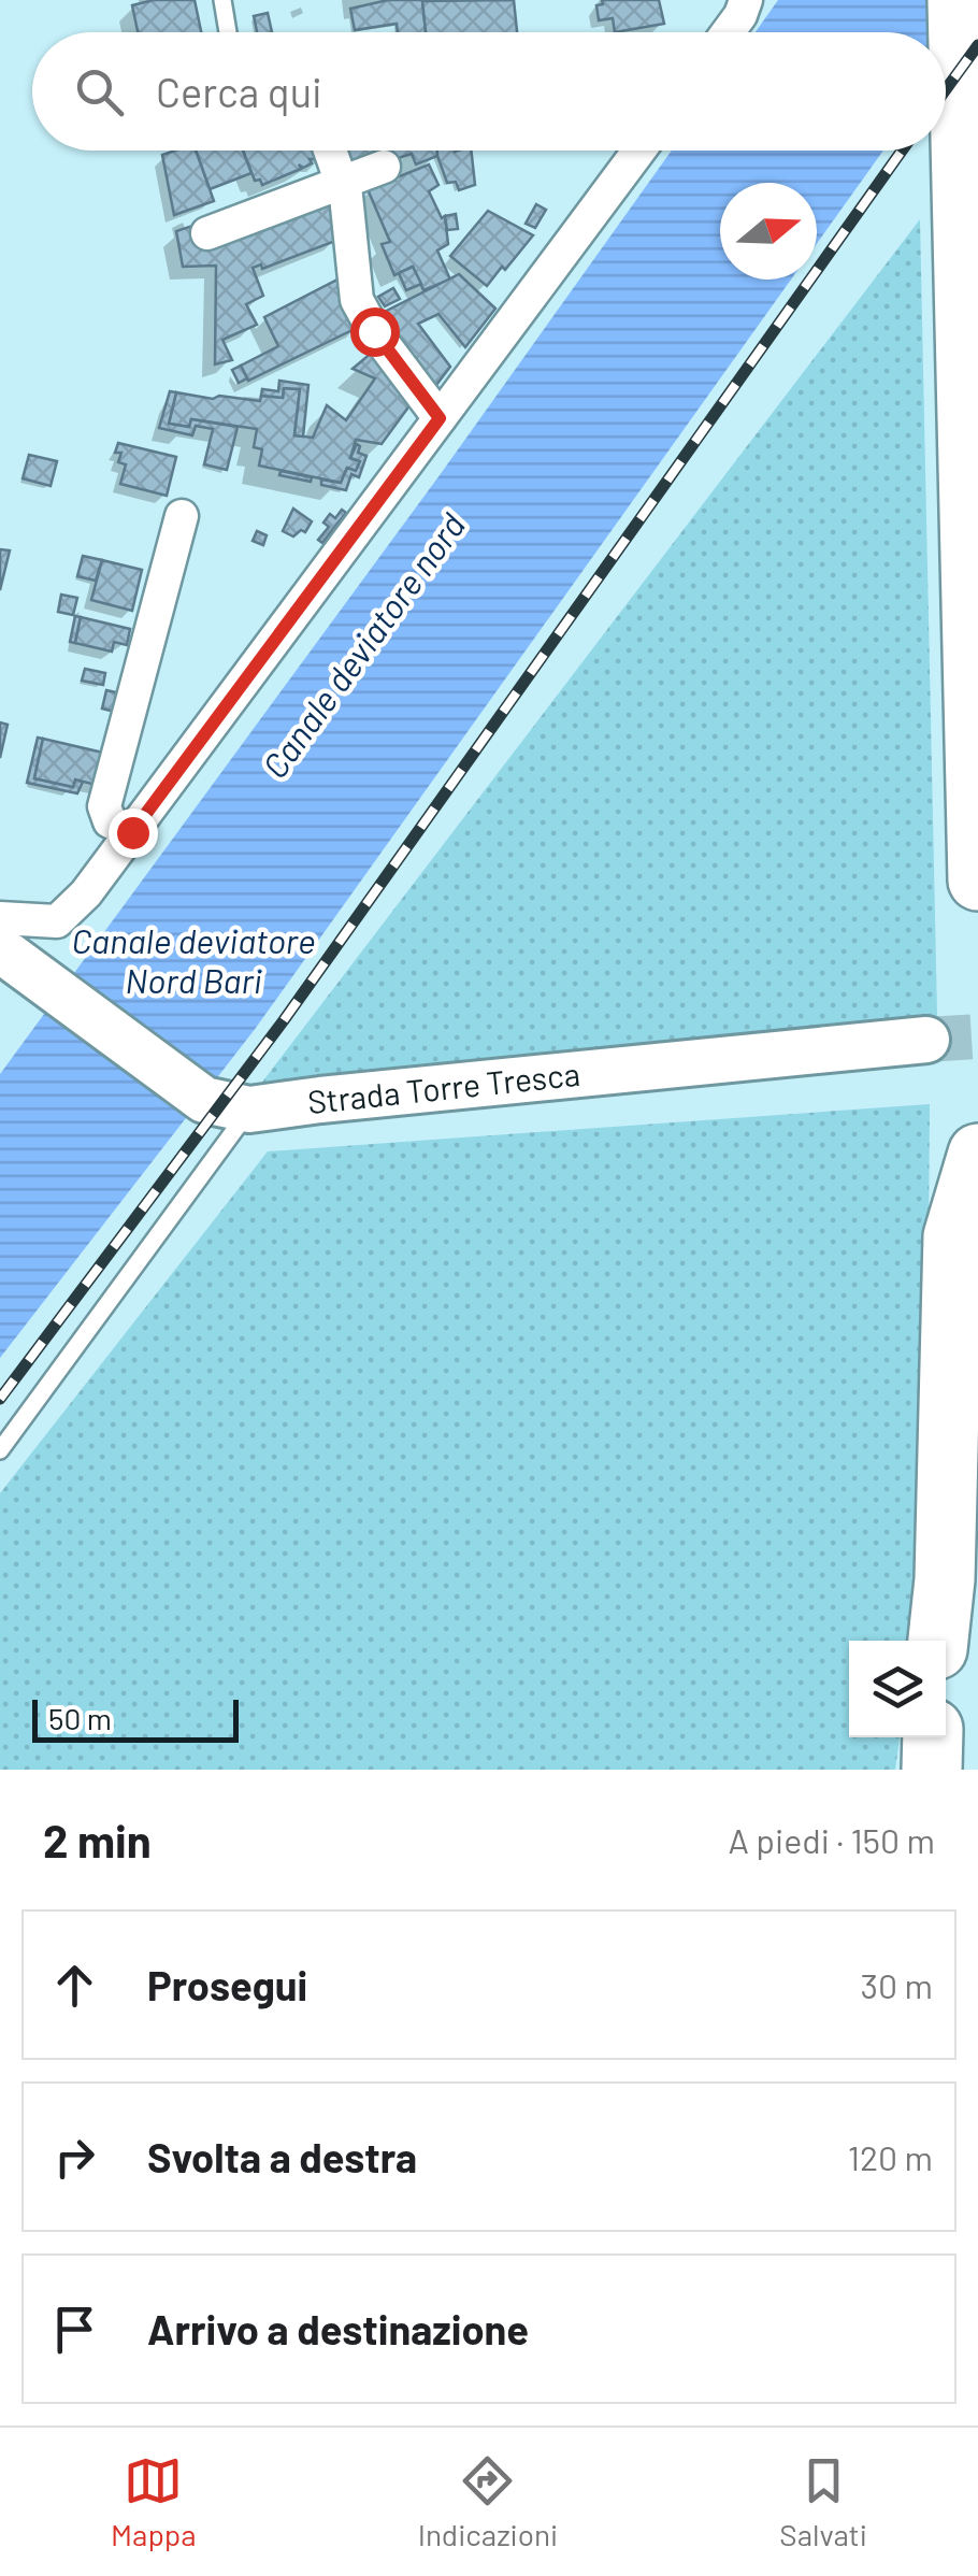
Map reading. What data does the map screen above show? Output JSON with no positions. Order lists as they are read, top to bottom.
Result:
{
  "streets": {
    "street": ["Strada Torre Tresca"]
  },
  "water": ["Canale deviatore nord", "Canale deviatore Nord Bari"],
  "scale_bar": "50 m",
  "north": "right",
  "page": {
    "search": "Cerca qui",
    "scale": "50 m",
    "heading": ["2 min", "A piedi · 150 m"],
    "list": [
      ["Prosegui", "30 m"],
      ["Svolta a destra", "120 m"],
      "Arrivo a destinazione"
    ],
    "nav": ["Mappa", "Indicazioni", "Salvati"]
  }
}
